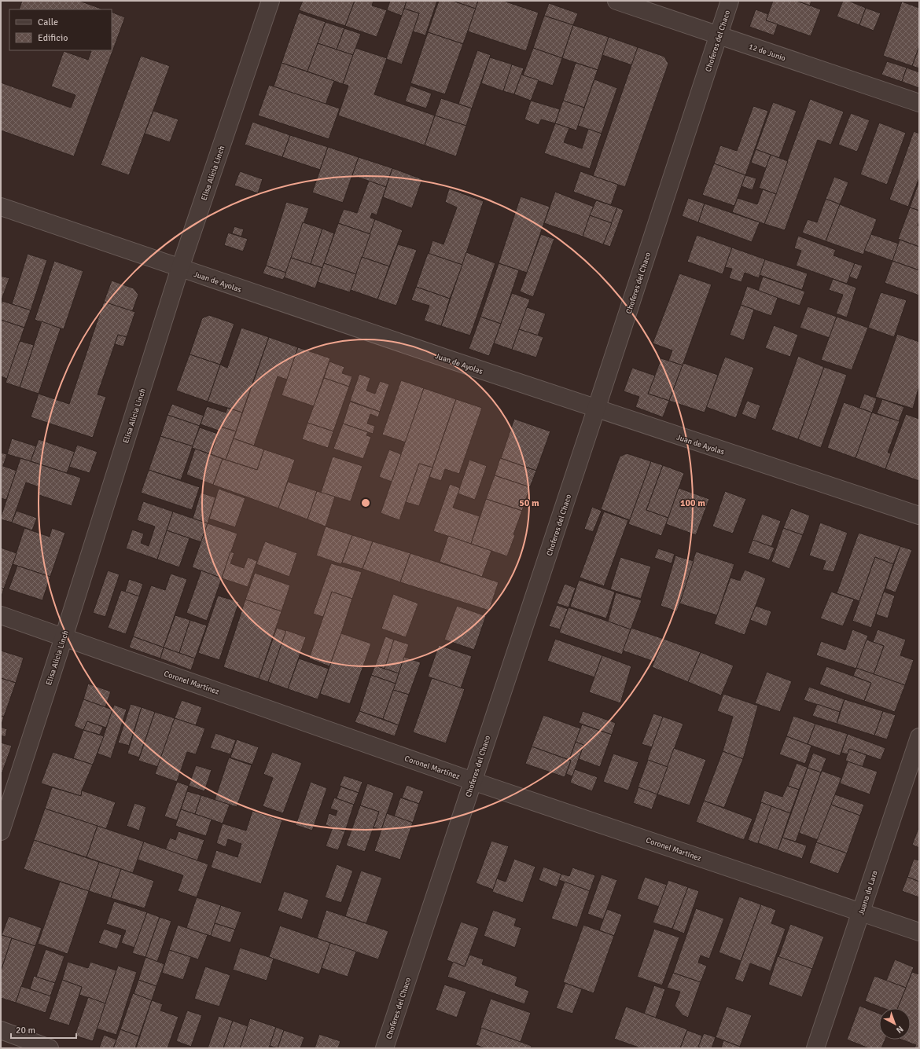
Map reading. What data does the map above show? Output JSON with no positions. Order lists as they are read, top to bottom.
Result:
{
  "streets": {
    "street": [
      "Choferes del Chaco",
      "12 de Junio",
      "Elisa Alicia Linch",
      "Juan de Ayolas",
      "Coronel Martínez",
      "Juana de Lara"
    ]
  },
  "crossings": [
    ["Choferes del Chaco", "12 de Junio"],
    ["Choferes del Chaco", "Juan de Ayolas"],
    ["Choferes del Chaco", "Coronel Martínez"],
    ["Elisa Alicia Linch", "Juan de Ayolas"],
    ["Elisa Alicia Linch", "Coronel Martínez"],
    ["Coronel Martínez", "Juana de Lara"]
  ],
  "legend": ["Calle", "Edificio"],
  "scale_bar": "20 m",
  "north": "bottom right",
  "rings": ["50 m", "100 m"]
}
